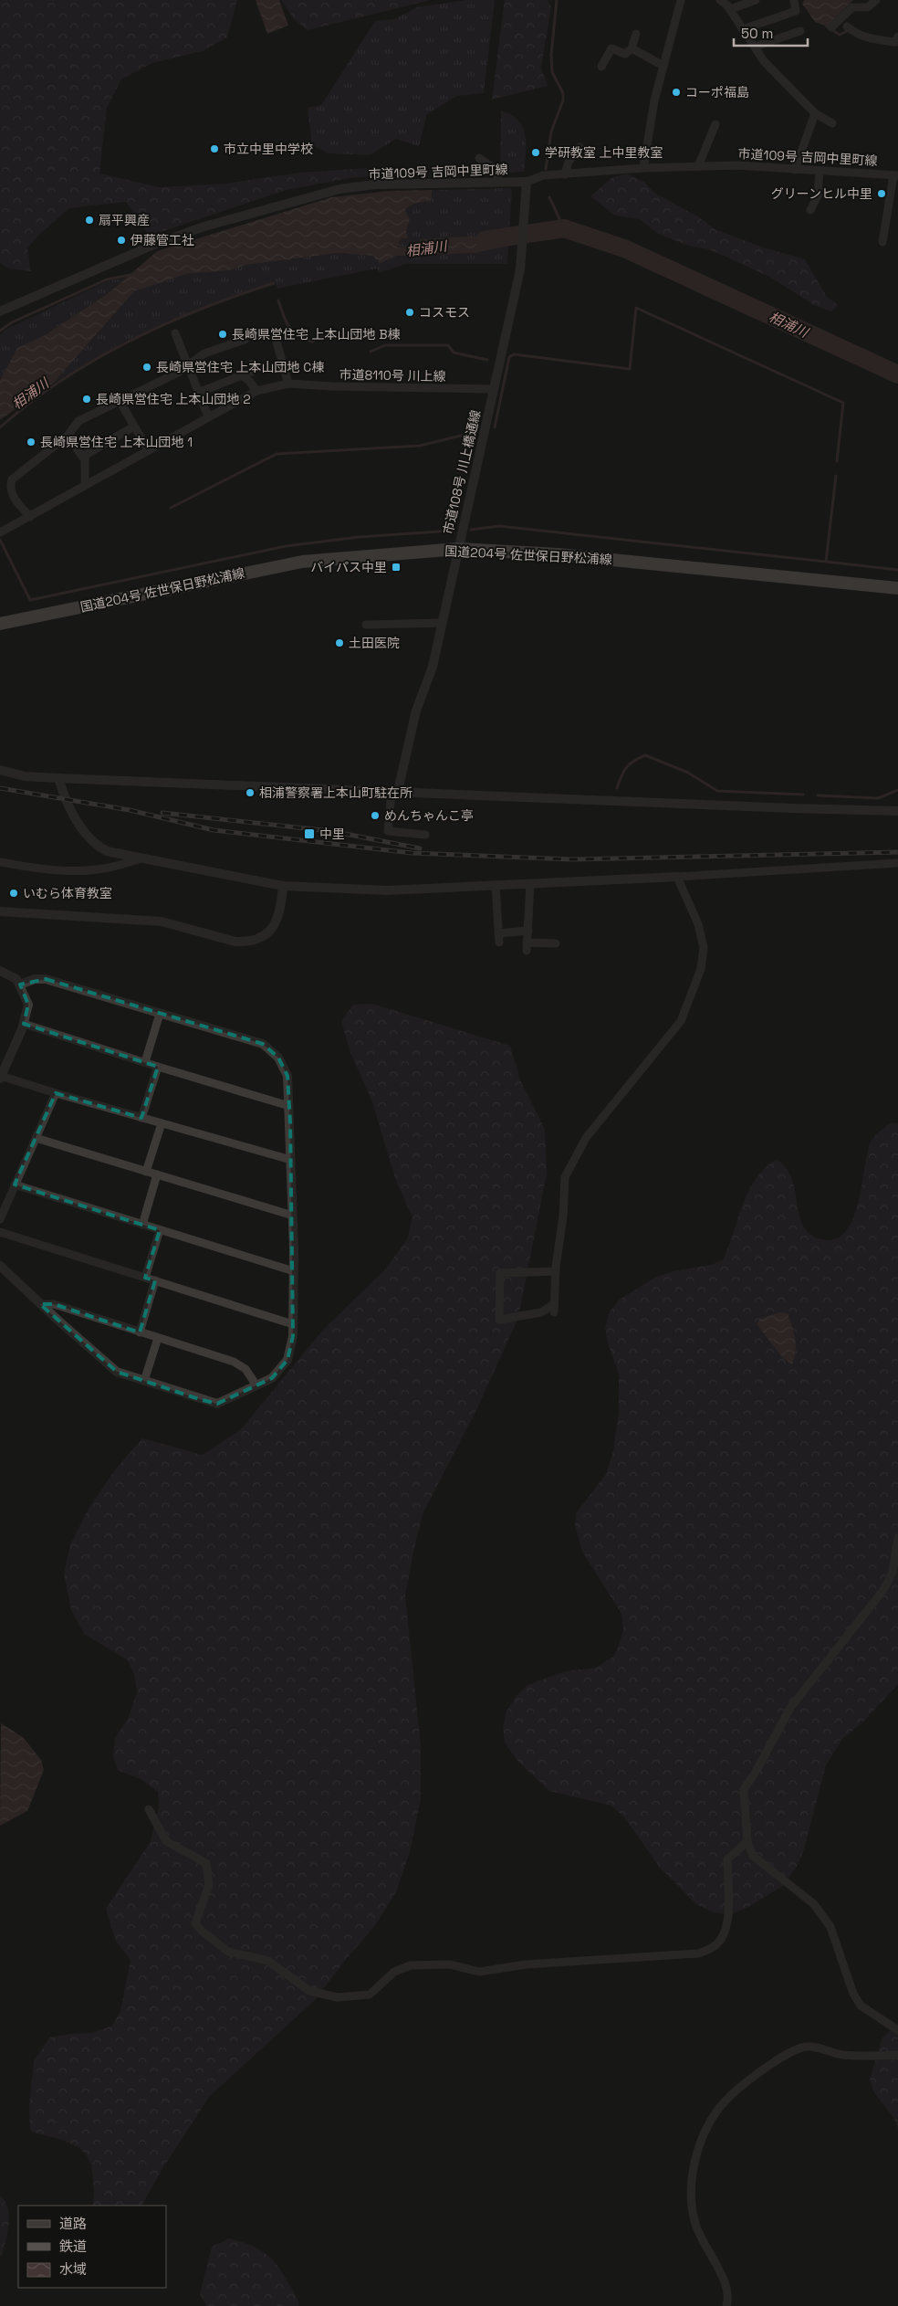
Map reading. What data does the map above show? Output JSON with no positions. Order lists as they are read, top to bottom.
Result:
{
  "streets": {
    "highway": ["国道204号 佐世保日野松浦線"],
    "street": ["市道109号 吉岡中里町線", "市道8110号 川上線", "市道108号 川上橋通線"]
  },
  "crossings": [
    ["市道109号 吉岡中里町線", "市道108号 川上橋通線"],
    ["市道8110号 川上線", "市道108号 川上橋通線"],
    ["市道108号 川上橋通線", "国道204号 佐世保日野松浦線"]
  ],
  "water": ["相浦川"],
  "places": {
    "other": [
      "コーポ福島",
      "市立中里中学校",
      "学研教室 上中里教室",
      "グリーンヒル中里",
      "扇平興産",
      "伊藤管工社",
      "コスモス",
      "長崎県営住宅 上本山団地 B棟",
      "長崎県営住宅 上本山団地 C棟",
      "長崎県営住宅 上本山団地 2",
      "長崎県営住宅 上本山団地 1",
      "土田医院",
      "相浦警察署上本山町駐在所",
      "めんちゃんこ亭",
      "いむら体育教室"
    ],
    "transit": ["バイパス中里", "中里"]
  },
  "legend": ["道路", "鉄道", "水域"],
  "scale_bar": "50 m"
}
